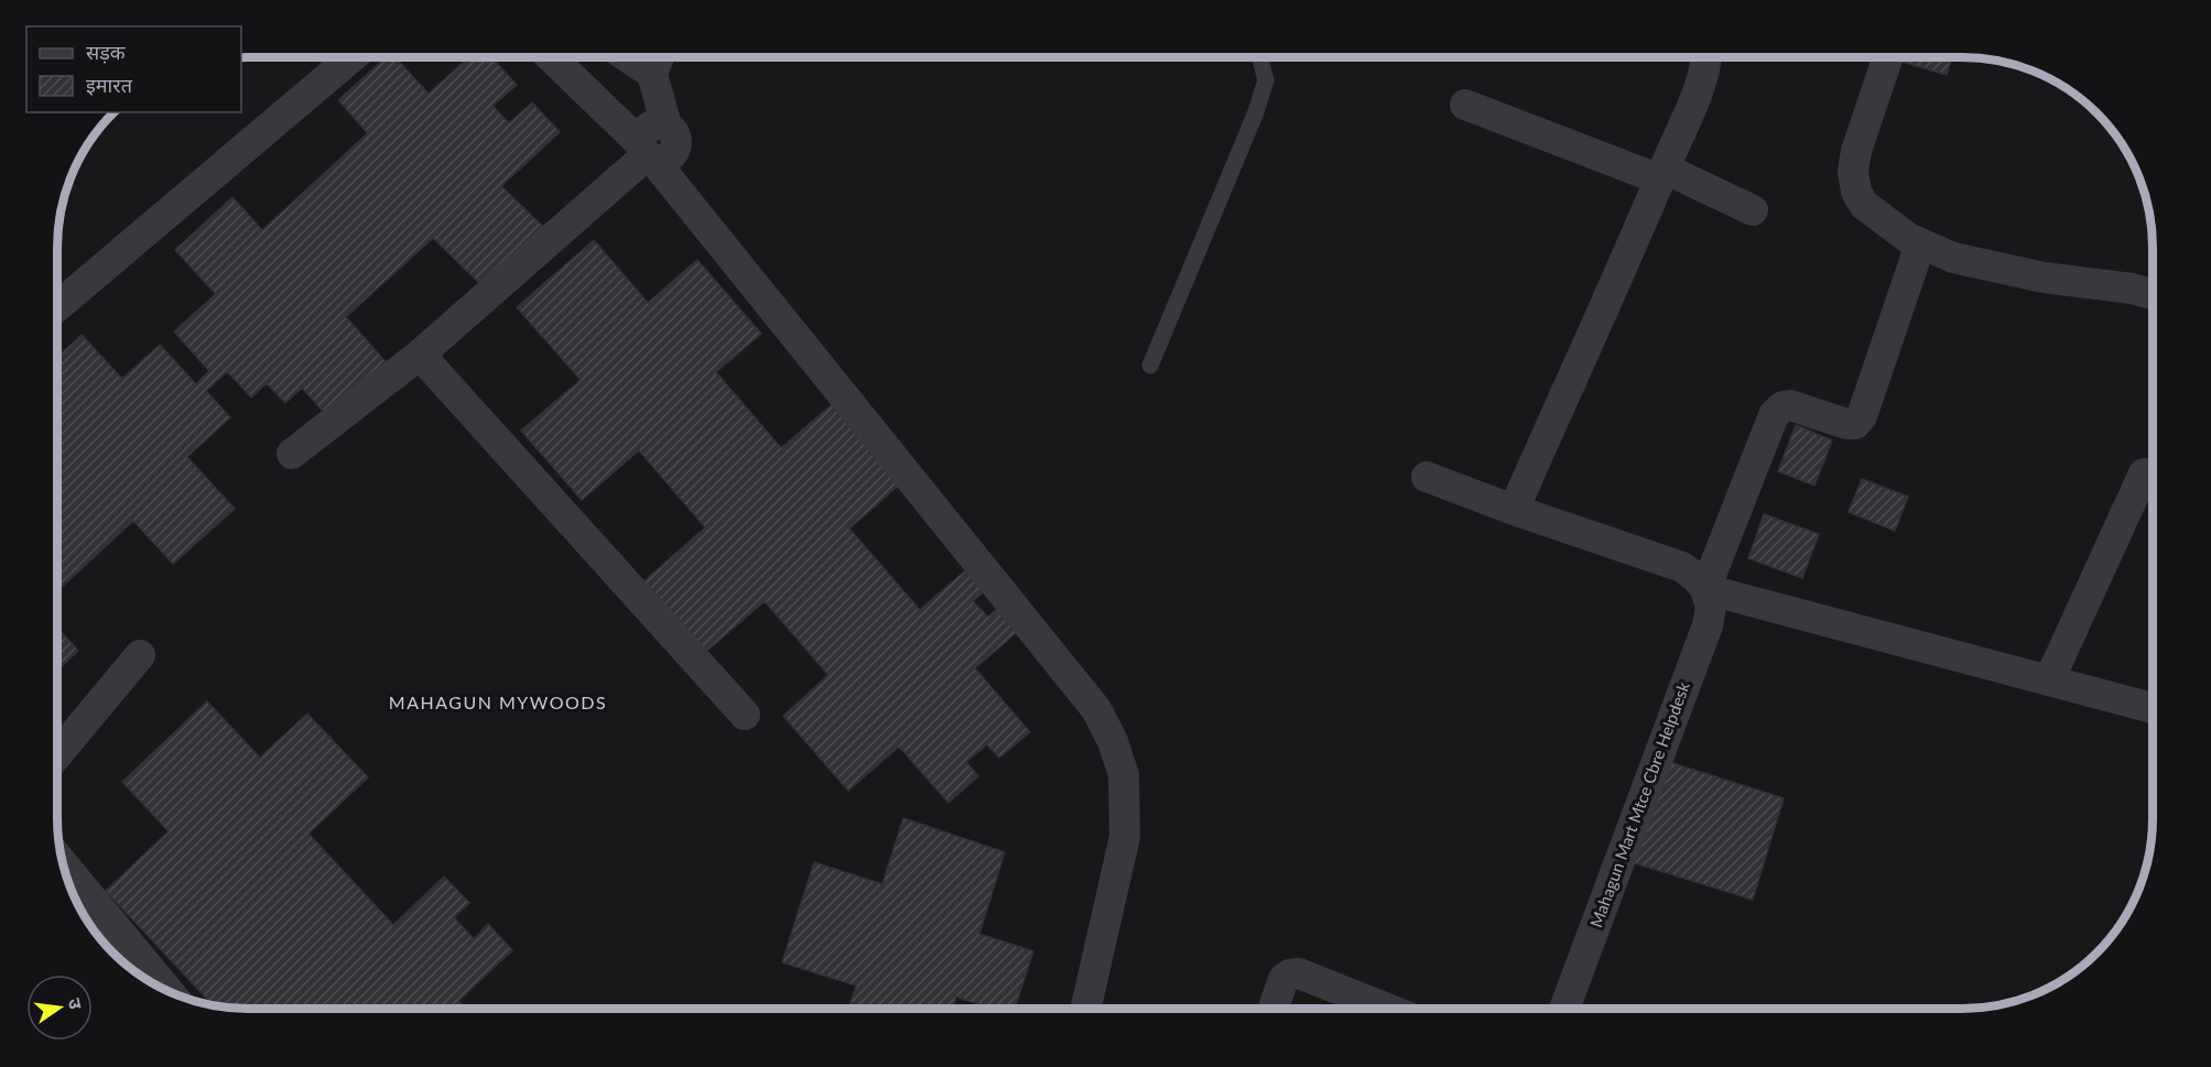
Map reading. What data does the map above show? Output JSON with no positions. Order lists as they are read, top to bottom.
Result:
{
  "streets": {
    "street": ["Mahagun Mart Mtce Cbre Helpdesk"]
  },
  "districts": ["MAHAGUN MYWOODS"],
  "legend": ["सड़क", "इमारत"],
  "north": "right"
}
